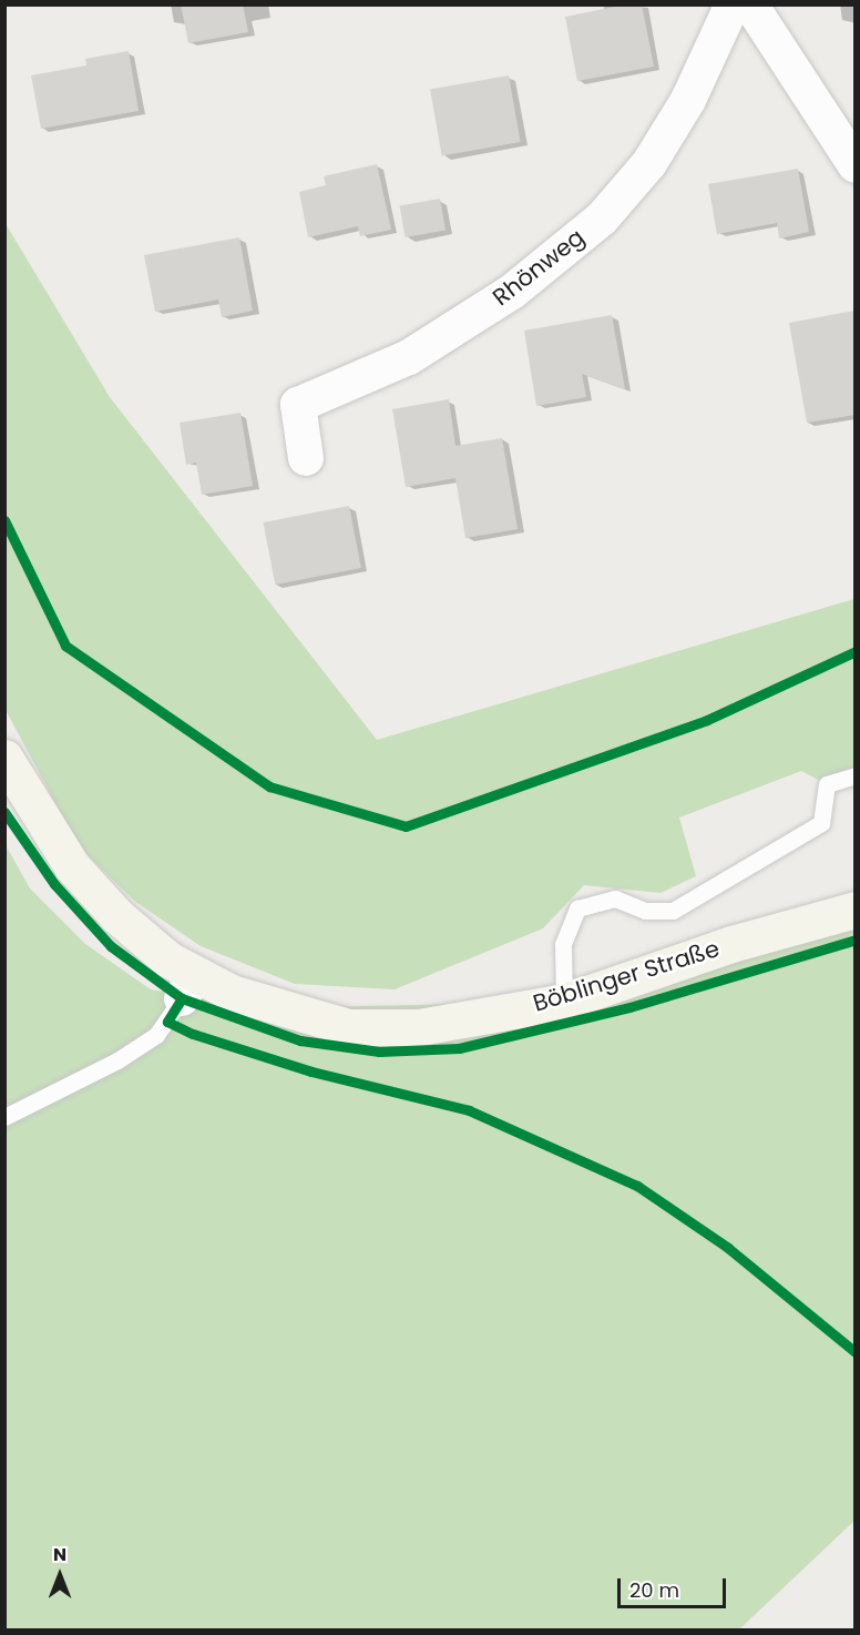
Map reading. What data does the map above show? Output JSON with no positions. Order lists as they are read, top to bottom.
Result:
{
  "streets": {
    "main road": ["Böblinger Straße"],
    "street": ["Rhönweg"]
  },
  "scale_bar": "20 m",
  "north": "top"
}
